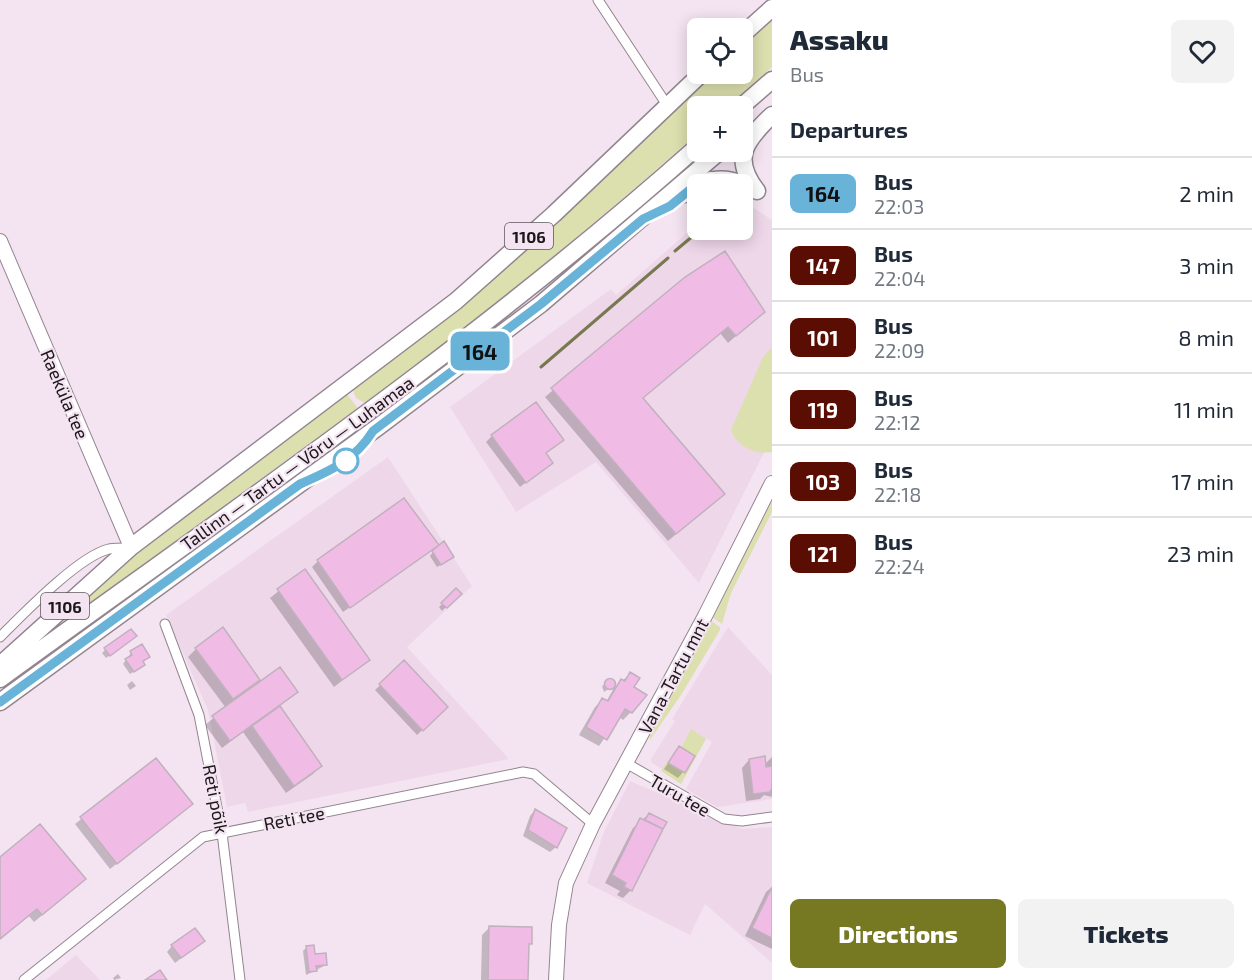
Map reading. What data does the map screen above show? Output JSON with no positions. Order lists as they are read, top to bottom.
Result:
{
  "streets": {
    "highway": ["1106", "Tallinn — Tartu — Võru — Luhamaa"],
    "street": [
      "Raeküla tee",
      "Vana-Tartu mnt",
      "Turu tee",
      "Reti põik",
      "Reti tee"
    ]
  },
  "crossings": [
    ["1106", "Raeküla tee"],
    ["Vana-Tartu mnt", "Turu tee"],
    ["Vana-Tartu mnt", "Reti tee"],
    ["Reti põik", "Reti tee"]
  ],
  "lines": ["bus line 164"],
  "page": {
    "on_map": "164",
    "heading": [
      ["Assaku", "Bus"],
      "Departures"
    ],
    "map_buttons": ["+", "−"],
    "list": [
      {
        "mark": "164",
        "name": "Bus",
        "note": "22:03",
        "value": "2 min"
      },
      {
        "mark": "147",
        "name": "Bus",
        "note": "22:04",
        "value": "3 min"
      },
      {
        "mark": "101",
        "name": "Bus",
        "note": "22:09",
        "value": "8 min"
      },
      {
        "mark": "119",
        "name": "Bus",
        "note": "22:12",
        "value": "11 min"
      },
      {
        "mark": "103",
        "name": "Bus",
        "note": "22:18",
        "value": "17 min"
      },
      {
        "mark": "121",
        "name": "Bus",
        "note": "22:24",
        "value": "23 min"
      }
    ],
    "buttons": ["Directions", "Tickets"]
  }
}
